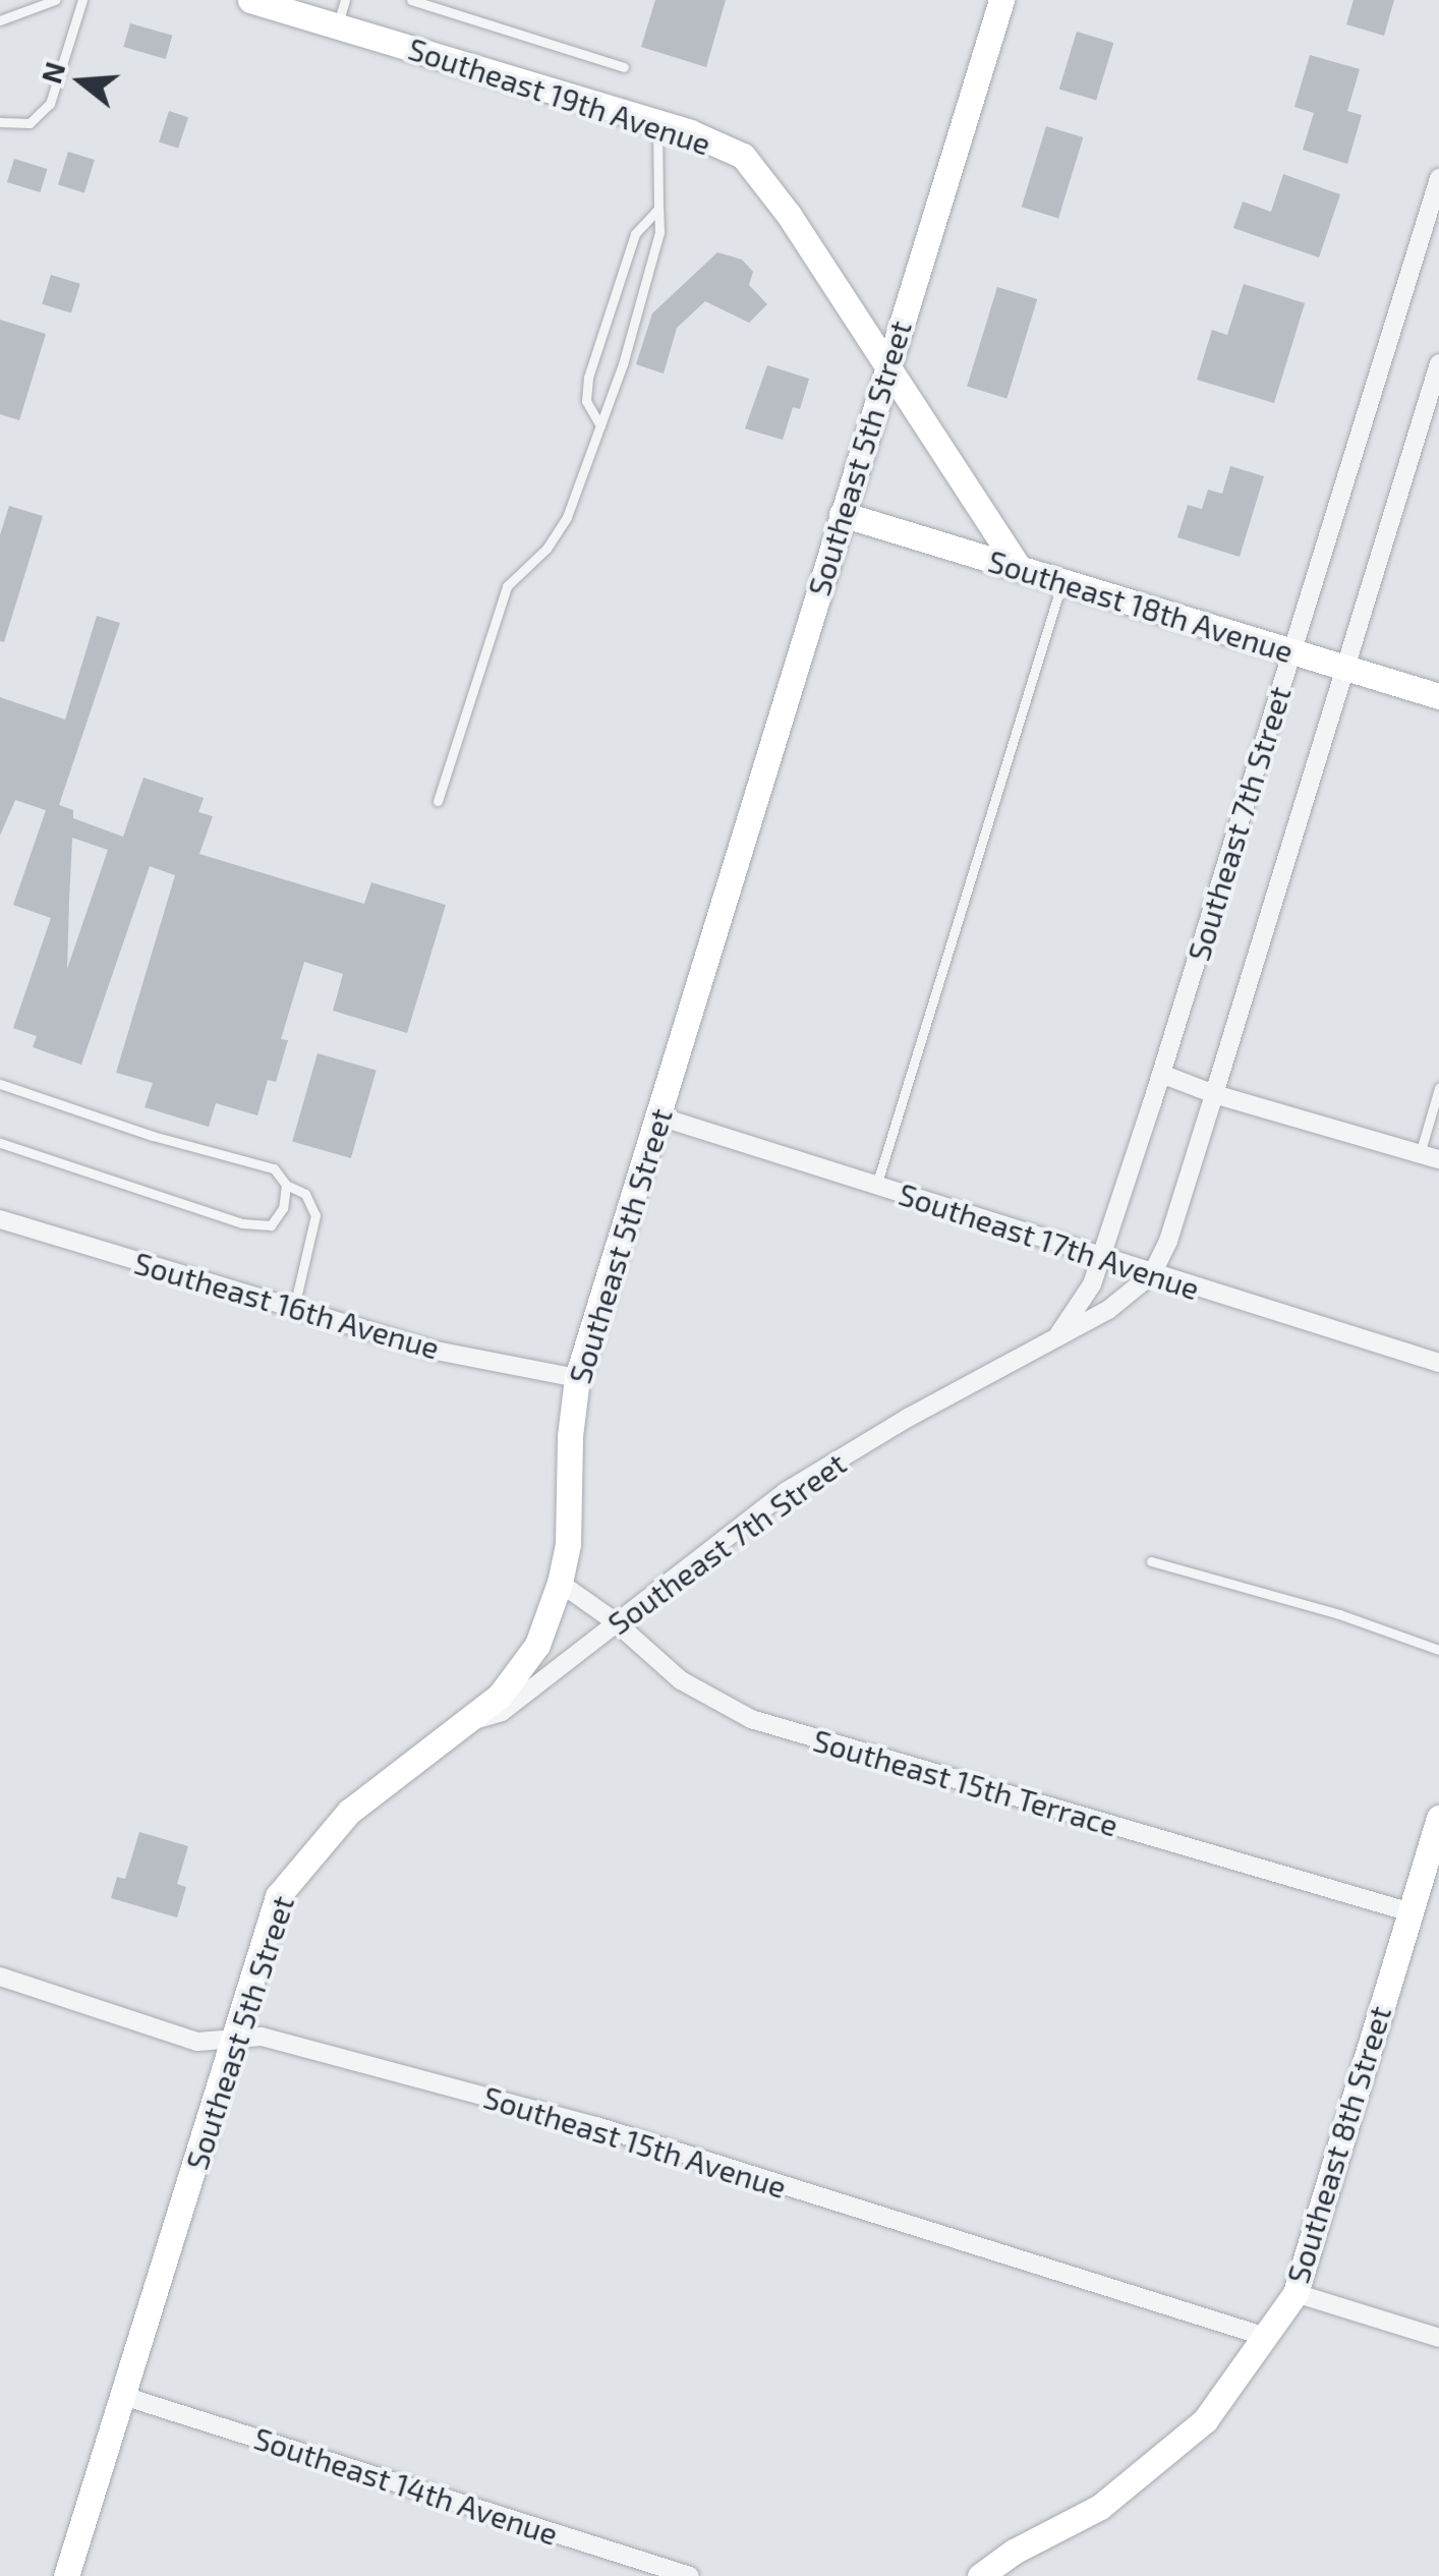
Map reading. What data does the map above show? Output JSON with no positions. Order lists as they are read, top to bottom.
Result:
{
  "streets": {
    "street": [
      "Southeast 19th Avenue",
      "Southeast 5th Street",
      "Southeast 18th Avenue",
      "Southeast 7th Street",
      "Southeast 17th Avenue",
      "Southeast 16th Avenue",
      "Southeast 15th Terrace",
      "Southeast 15th Avenue",
      "Southeast 8th Street",
      "Southeast 14th Avenue"
    ]
  },
  "crossings": [
    ["Southeast 19th Avenue", "Southeast 5th Street"],
    ["Southeast 19th Avenue", "Southeast 18th Avenue"],
    ["Southeast 5th Street", "Southeast 18th Avenue"],
    ["Southeast 5th Street", "Southeast 7th Street"],
    ["Southeast 5th Street", "Southeast 17th Avenue"],
    ["Southeast 5th Street", "Southeast 16th Avenue"],
    ["Southeast 5th Street", "Southeast 15th Terrace"],
    ["Southeast 5th Street", "Southeast 15th Avenue"],
    ["Southeast 5th Street", "Southeast 14th Avenue"],
    ["Southeast 18th Avenue", "Southeast 7th Street"],
    ["Southeast 7th Street", "Southeast 17th Avenue"],
    ["Southeast 7th Street", "Southeast 15th Terrace"],
    ["Southeast 15th Terrace", "Southeast 8th Street"],
    ["Southeast 15th Avenue", "Southeast 8th Street"]
  ],
  "north": "left"
}
